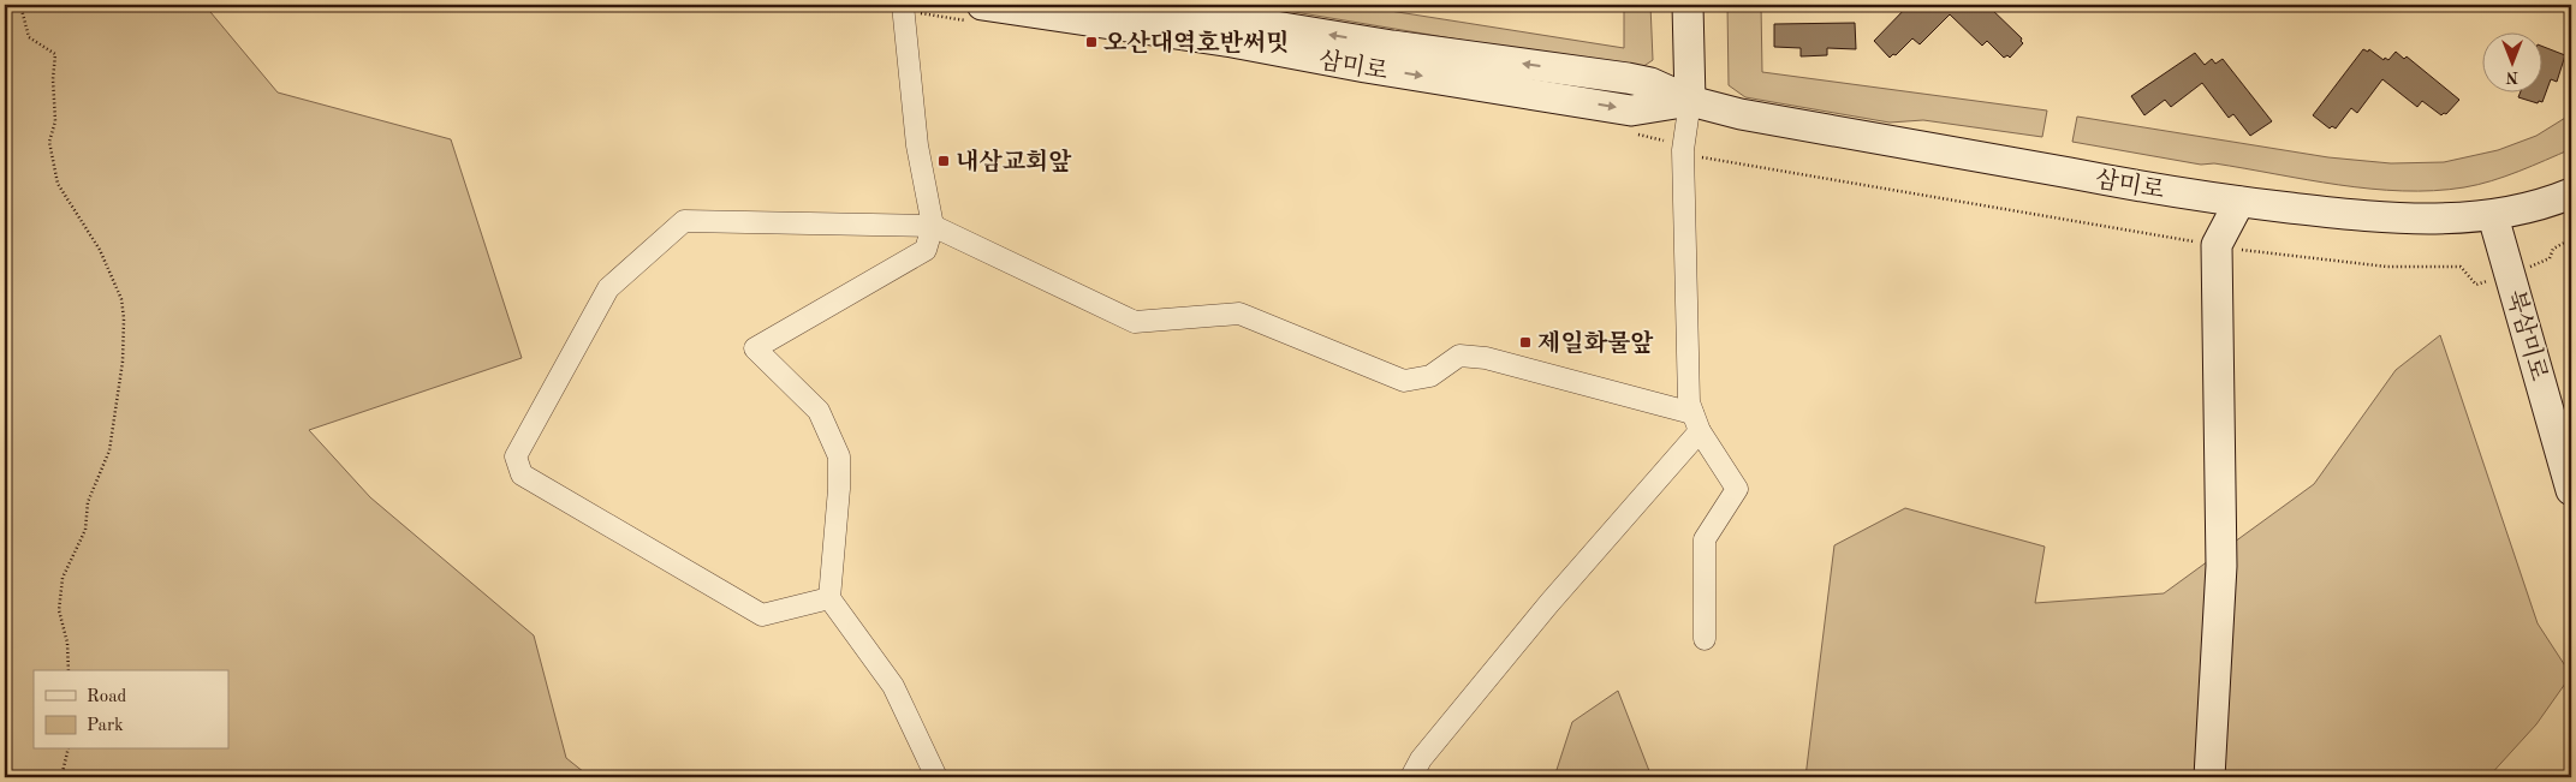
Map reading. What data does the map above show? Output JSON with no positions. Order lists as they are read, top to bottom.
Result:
{
  "streets": {
    "street": ["삼미로", "북삼미로"]
  },
  "crossings": [
    ["삼미로", "북삼미로"]
  ],
  "places": {
    "transit": ["오산대역호반써밋", "내삼교회앞", "제일화물앞"]
  },
  "legend": ["Road", "Park"],
  "north": "bottom"
}
